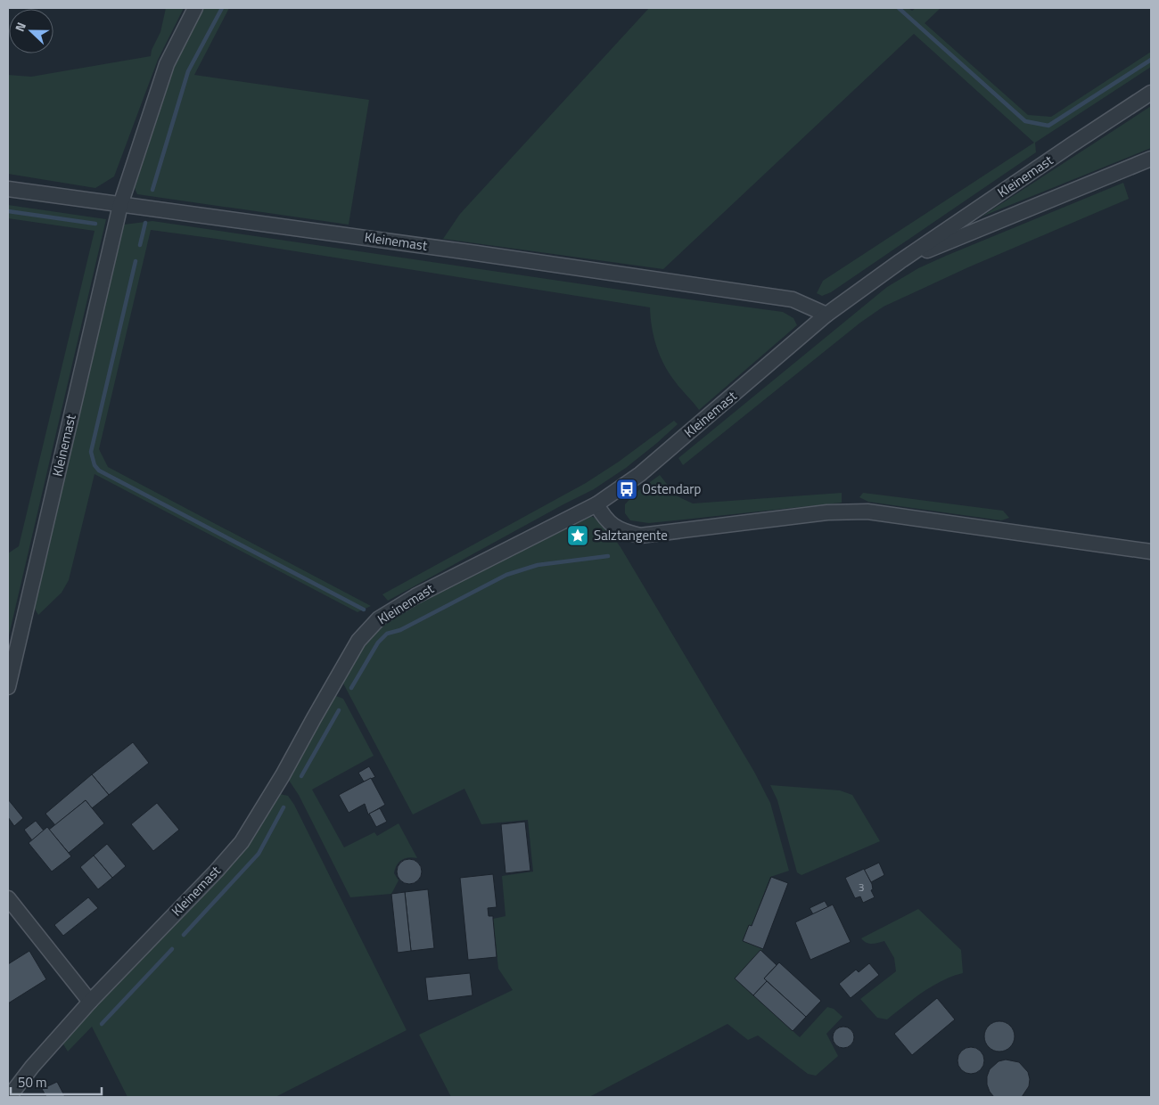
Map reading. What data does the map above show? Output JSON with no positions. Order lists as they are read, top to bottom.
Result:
{
  "streets": {
    "street": ["Kleinemast"]
  },
  "places": {
    "bus stop": ["Ostendarp"],
    "place": ["Salztangente"]
  },
  "house_numbers": ["3"],
  "scale_bar": "50 m",
  "north": "left"
}
